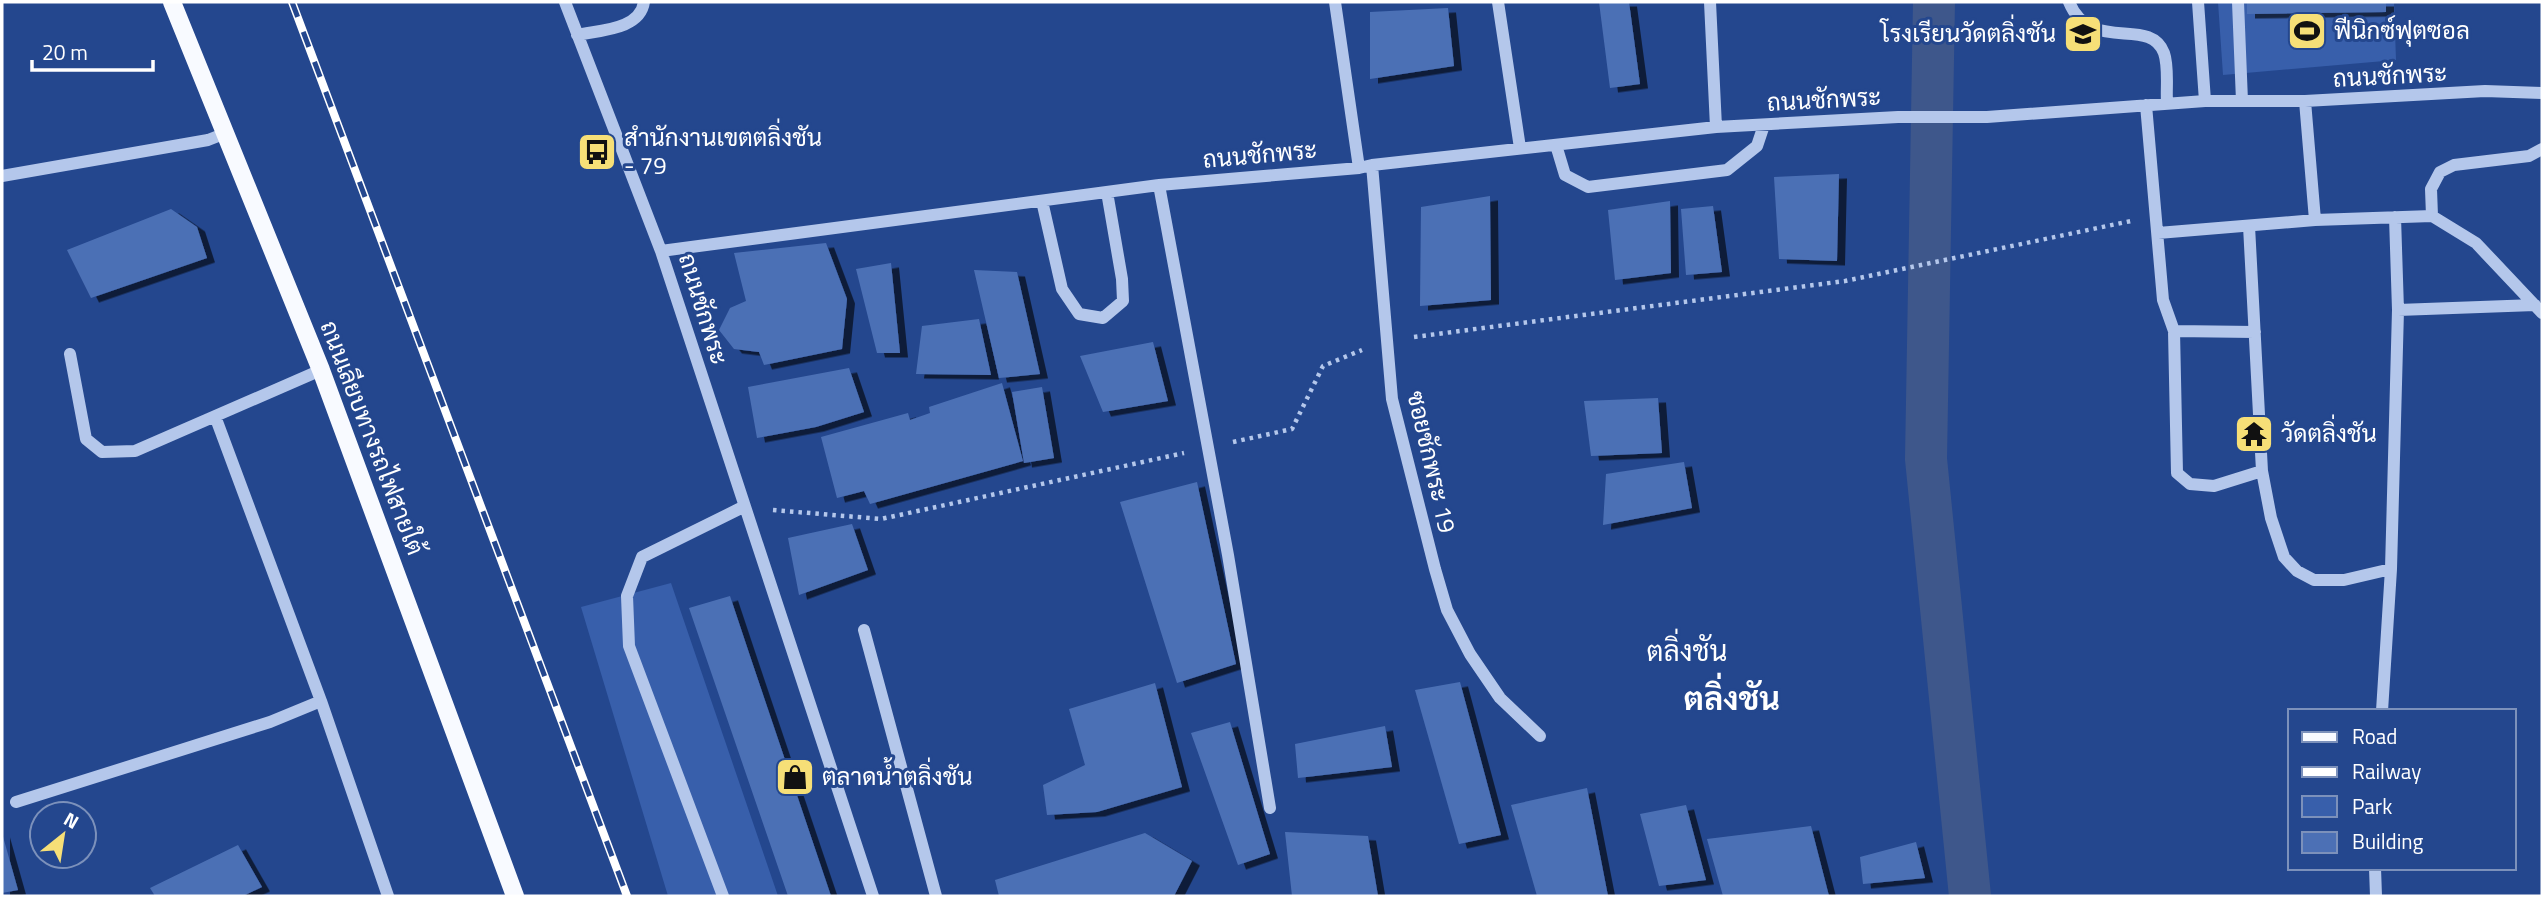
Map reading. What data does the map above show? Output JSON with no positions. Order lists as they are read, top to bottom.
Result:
{
  "streets": {
    "main road": ["ถนนเลียบทางรถไฟสายใต้"],
    "street": ["ถนนชักพระ", "ซอยชักพระ 19"]
  },
  "crossings": [
    ["ถนนชักพระ", "ซอยชักพระ 19"]
  ],
  "districts": ["ตลิ่งชัน", "ตลิ่งชัน"],
  "places": {
    "sports": ["ฟีนิกซ์ฟุตซอล"],
    "school or university": ["โรงเรียนวัดตลิ่งชัน"],
    "bus stop": ["สำนักงานเขตตลิ่งชัน - 79"],
    "temple": ["วัดตลิ่งชัน"],
    "shop": ["ตลาดน้ำตลิ่งชัน"]
  },
  "legend": [
    "Road",
    "Railway",
    "Park",
    "Building"
  ],
  "scale_bar": "20 m",
  "north": "top right"
}
